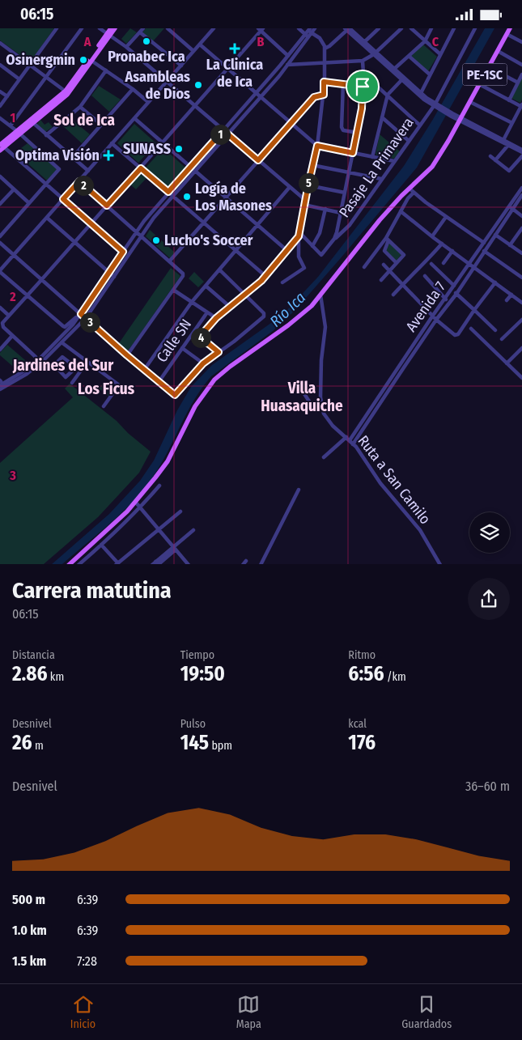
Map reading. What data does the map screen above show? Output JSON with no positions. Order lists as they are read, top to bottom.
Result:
{
  "streets": {
    "main road": ["PE-1SC"],
    "street": [
      "Pasaje La Primavera",
      "Avenida 7",
      "Calle SN",
      "Ruta a San Camilo"
    ]
  },
  "crossings": [
    ["PE-1SC", "Ruta a San Camilo"],
    ["Avenida 7", "Ruta a San Camilo"]
  ],
  "districts": [
    "Sol de Ica",
    "Jardines del Sur",
    "Villa Huasaquiche",
    "Los Ficus"
  ],
  "water": ["Río Ica"],
  "places": {
    "other": [
      "Pronabec Ica",
      "Osinergmin",
      "Asambleas de Dios",
      "SUNASS",
      "Logía de Los Masones",
      "Lucho's Soccer"
    ],
    "health": ["La Clinica de Ica", "Optima Visión"]
  },
  "page": {
    "status": "06:15",
    "pins": [
      "1",
      "5",
      "2",
      "3",
      "4"
    ],
    "heading": ["Carrera matutina", "06:15"],
    "stats": [
      ["Distancia", "2.86 km"],
      ["Tiempo", "19:50"],
      ["Ritmo", "6:56 /km"],
      ["Desnivel", "26 m"],
      ["Pulso", "145 bpm"],
      ["kcal", "176"]
    ],
    "chart": ["Desnivel", "36–60 m"],
    "list": [
      {
        "name": "500 m",
        "note": "6:39"
      },
      {
        "name": "1.0 km",
        "note": "6:39"
      },
      {
        "name": "1.5 km",
        "note": "7:28"
      }
    ],
    "tabs": ["Inicio", "Mapa", "Guardados"]
  },
  "grid": {
    "columns": ["A", "B", "C"],
    "rows": ["1", "2", "3"]
  }
}
